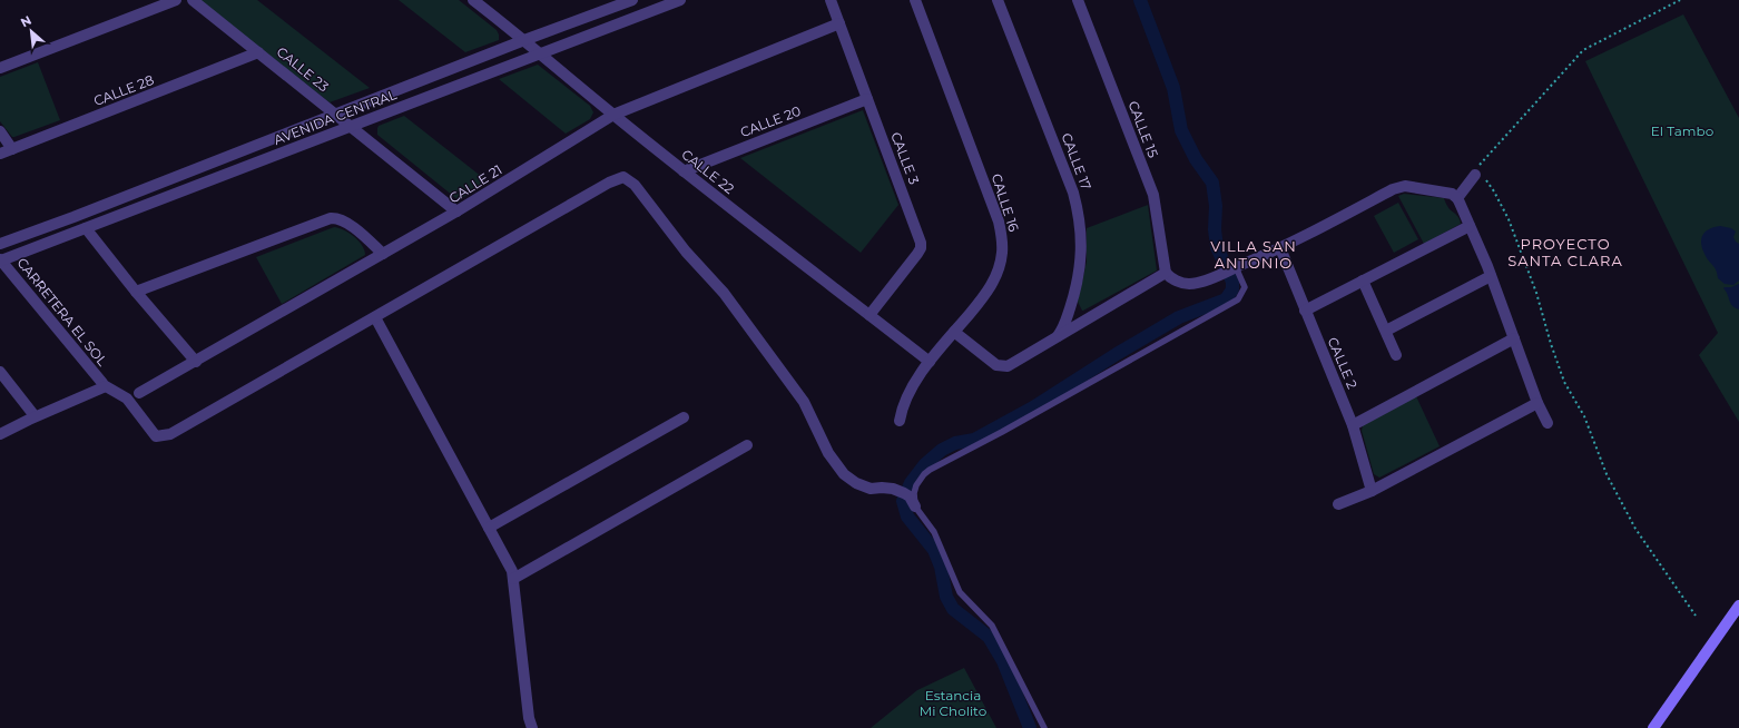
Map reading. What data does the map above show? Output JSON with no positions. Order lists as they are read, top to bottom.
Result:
{
  "streets": {
    "street": [
      "CALLE 23",
      "CALLE 28",
      "AVENIDA CENTRAL",
      "CALLE 20",
      "CALLE 15",
      "CALLE 3",
      "CALLE 17",
      "CALLE 22",
      "CALLE 21",
      "CALLE 16",
      "CARRETERA EL SOL",
      "CALLE 2"
    ]
  },
  "crossings": [
    ["CALLE 23", "CALLE 28"],
    ["CALLE 23", "AVENIDA CENTRAL"],
    ["CALLE 23", "CALLE 21"],
    ["AVENIDA CENTRAL", "CALLE 22"],
    ["AVENIDA CENTRAL", "CARRETERA EL SOL"],
    ["CALLE 20", "CALLE 3"],
    ["CALLE 20", "CALLE 22"],
    ["CALLE 3", "CALLE 22"],
    ["CALLE 3", "CALLE 21"],
    ["CALLE 22", "CALLE 21"],
    ["CALLE 22", "CALLE 16"]
  ],
  "districts": ["PROYECTO SANTA CLARA", "VILLA SAN ANTONIO"],
  "parks": ["El Tambo", "Estancia Mi Cholito"],
  "north": "top left"
}
